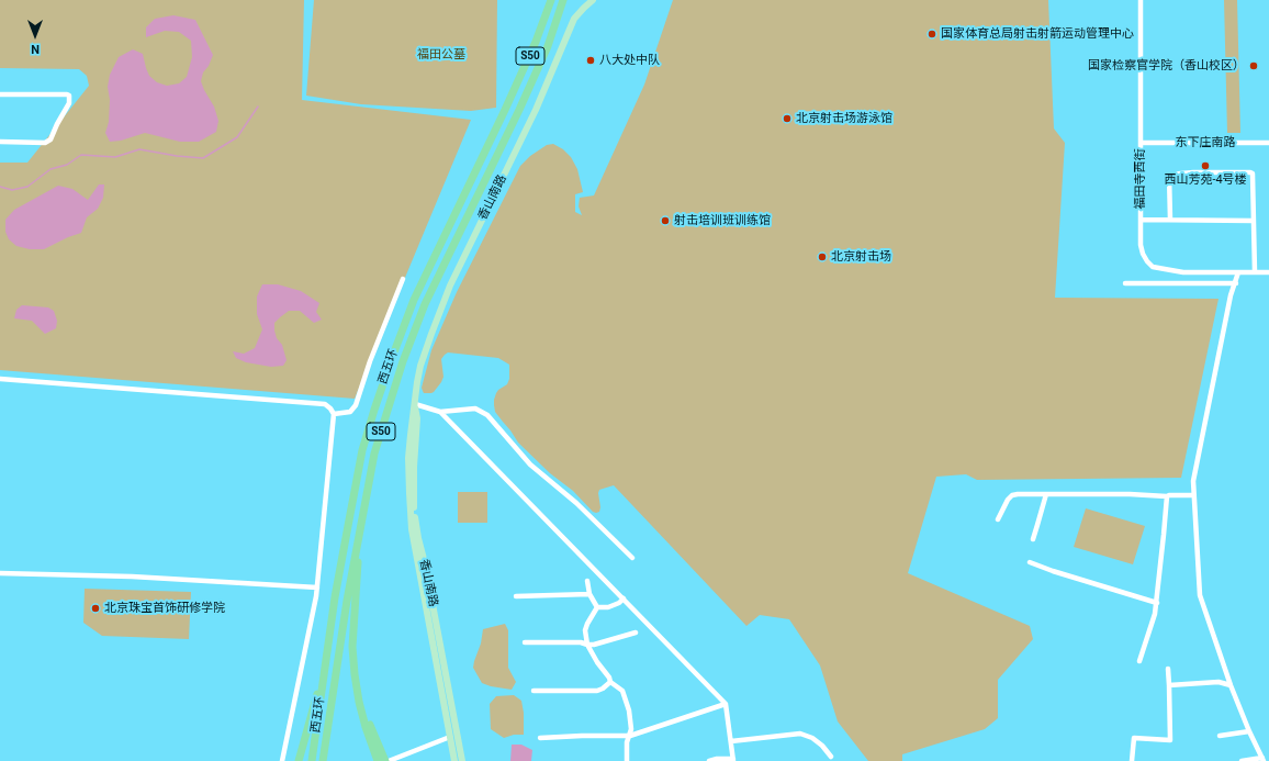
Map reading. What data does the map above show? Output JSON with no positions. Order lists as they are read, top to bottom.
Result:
{
  "streets": {
    "highway": ["S50", "西五环"],
    "main road": ["香山南路"],
    "street": ["东下庄南路", "福田寺西街"]
  },
  "crossings": [
    ["东下庄南路", "福田寺西街"]
  ],
  "parks": ["福田公墓"],
  "places": [
    "国家体育总局射击射箭运动管理中心",
    "八大处中队",
    "国家检察官学院（香山校区）",
    "北京射击场游泳馆",
    "西山芳苑-4号楼",
    "射击培训班训练馆",
    "北京射击场",
    "北京珠宝首饰研修学院"
  ],
  "north": "bottom"
}
